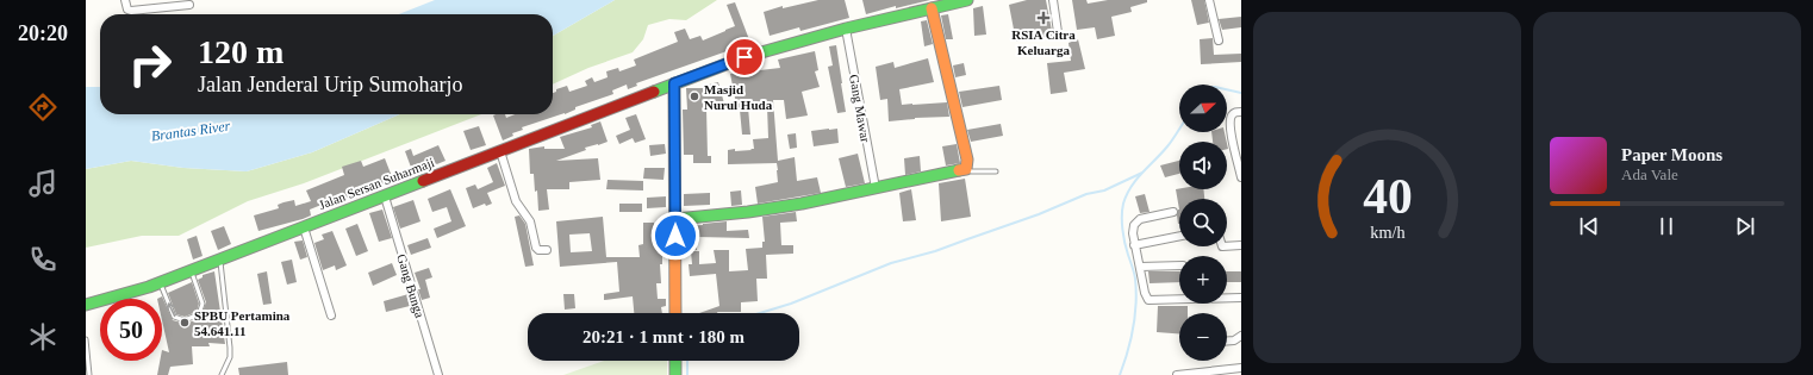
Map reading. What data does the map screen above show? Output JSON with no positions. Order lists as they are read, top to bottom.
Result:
{
  "streets": {
    "main road": ["Jalan Sersan Suharmaji"],
    "street": ["Gang Mawar", "Gang Bunga"]
  },
  "crossings": [
    ["Gang Mawar", "Jalan Sersan Suharmaji"],
    ["Jalan Sersan Suharmaji", "Gang Bunga"]
  ],
  "water": ["Brantas River"],
  "places": {
    "health": ["RSIA Citra Keluarga"],
    "other": ["Masjid Nurul Huda", "SPBU Pertamina 54.641.11"]
  },
  "north": "right",
  "page": {
    "tabs": "20:20",
    "turn": ["120 m", "Jalan Jenderal Urip Sumoharjo"],
    "map_buttons": ["+", "−"],
    "song": ["Paper Moons", "Ada Vale"],
    "limit": "50",
    "trip": "20:21 · 1 mnt · 180 m",
    "gauge": ["40", "km/h"]
  }
}
